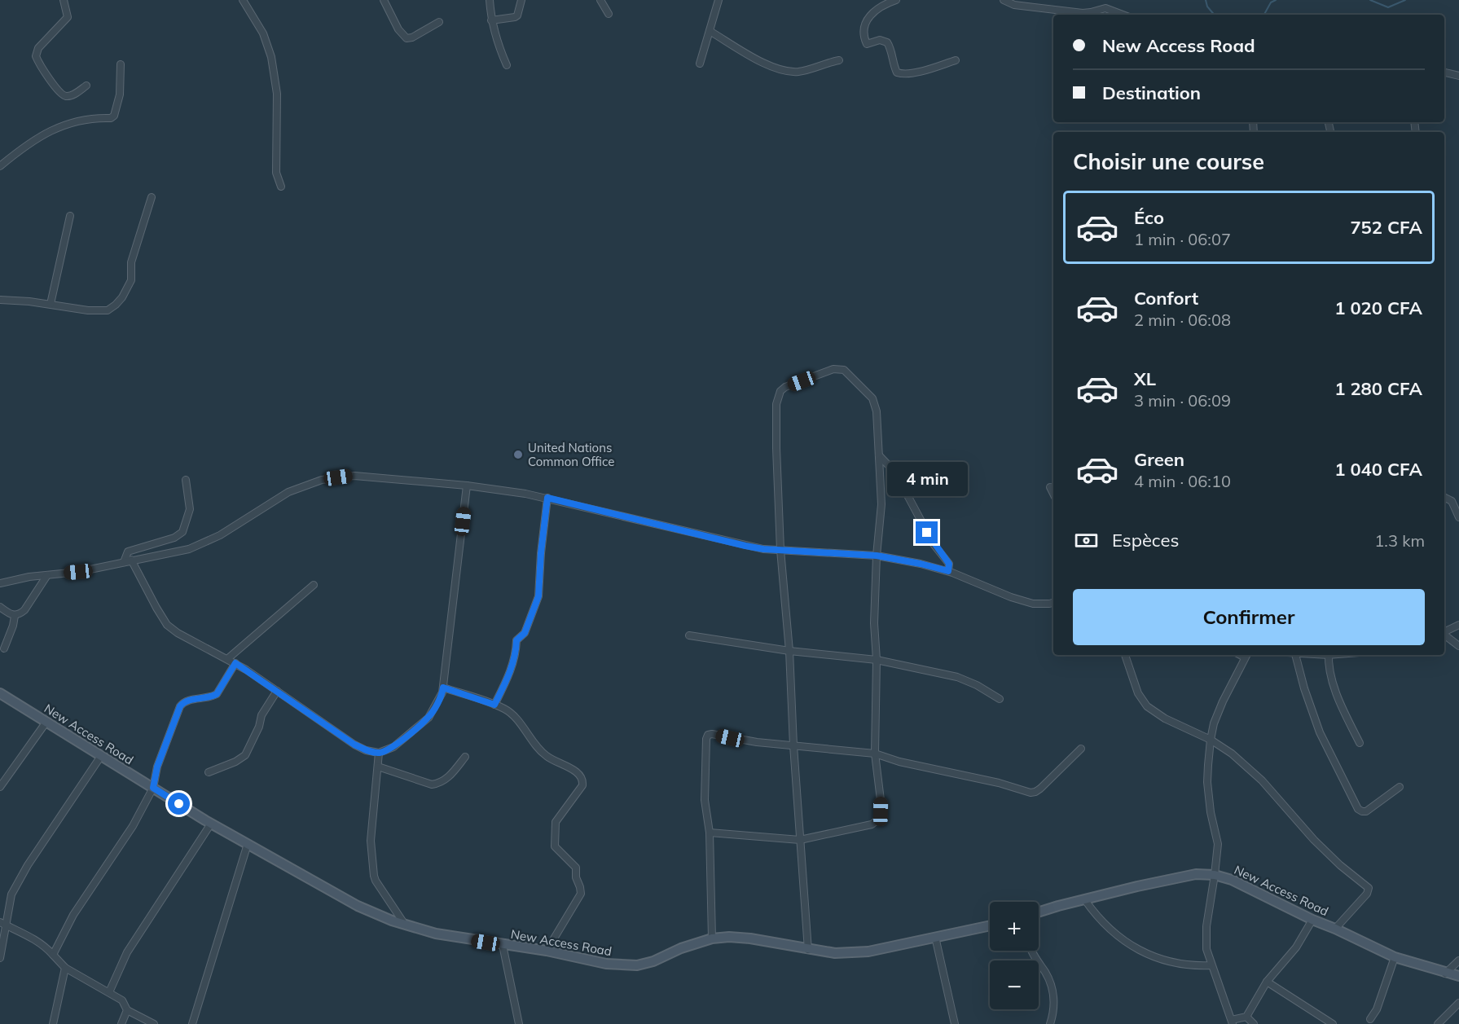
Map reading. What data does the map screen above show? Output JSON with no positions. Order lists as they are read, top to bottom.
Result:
{
  "streets": {
    "main road": ["New Access Road"]
  },
  "places": ["United Nations Common Office"],
  "page": {
    "banner": ["New Access Road", "Destination"],
    "heading": "Choisir une course",
    "list": [
      {
        "name": "Éco",
        "note": "1 min · 06:07",
        "value": "752 CFA"
      },
      {
        "name": "Confort",
        "note": "2 min · 06:08",
        "value": "1 020 CFA"
      },
      {
        "name": "XL",
        "note": "3 min · 06:09",
        "value": "1 280 CFA"
      },
      {
        "name": "Green",
        "note": "4 min · 06:10",
        "value": "1 040 CFA"
      }
    ],
    "bubble": "4 min",
    "pay": ["Espèces", "1.3 km"],
    "buttons": "Confirmer",
    "map_buttons": ["+", "−"]
  }
}
